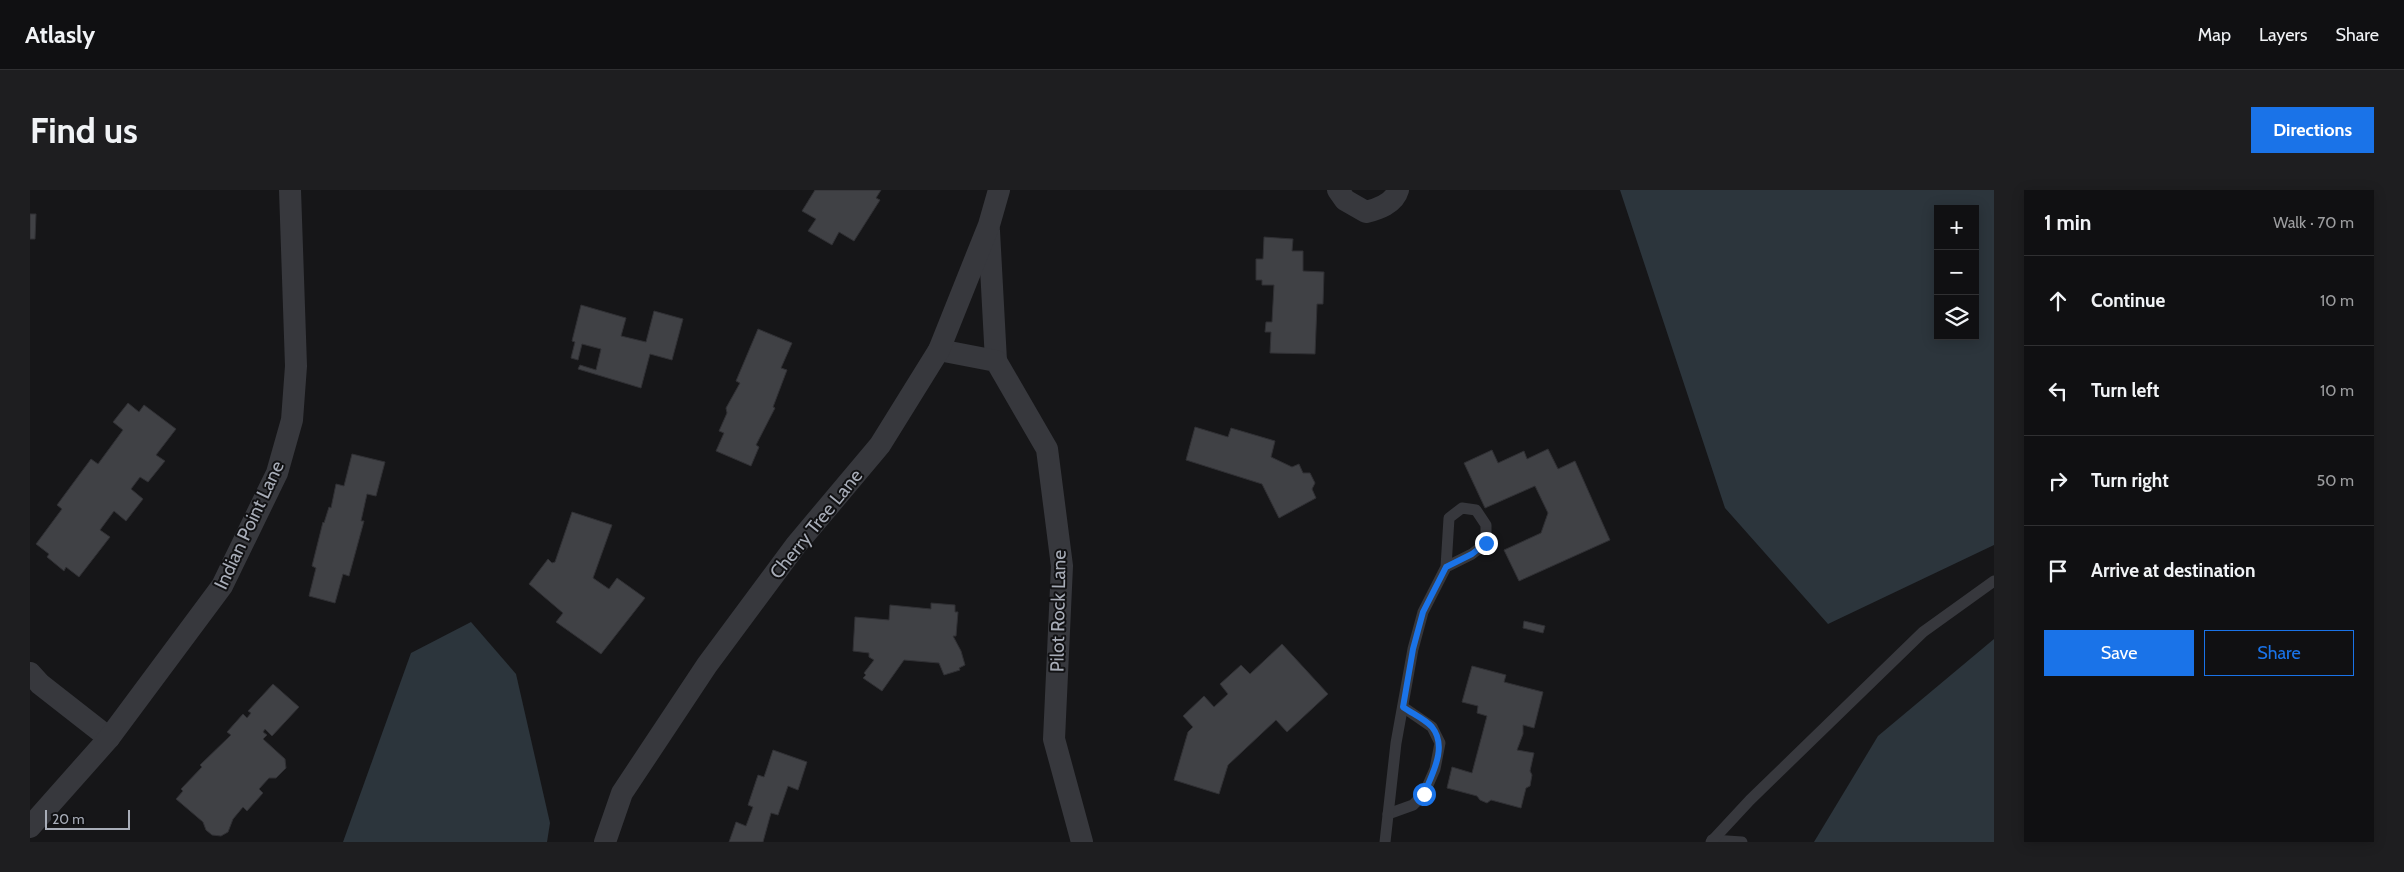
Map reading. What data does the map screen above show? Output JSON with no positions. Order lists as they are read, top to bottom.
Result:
{
  "streets": {
    "street": ["Cherry Tree Lane", "Indian Point Lane", "Pilot Rock Lane"]
  },
  "crossings": [
    ["Cherry Tree Lane", "Pilot Rock Lane"]
  ],
  "scale_bar": "20 m",
  "page": {
    "header": "Atlasly",
    "nav": ["Map", "Layers", "Share"],
    "buttons": [
      "Directions",
      ["Save", "Share"]
    ],
    "title": "Find us",
    "heading": ["1 min", "Walk · 70 m"],
    "map_buttons": ["+", "−"],
    "list": [
      ["Continue", "10 m"],
      ["Turn left", "10 m"],
      ["Turn right", "50 m"],
      "Arrive at destination"
    ],
    "scale": "20 m"
  }
}
